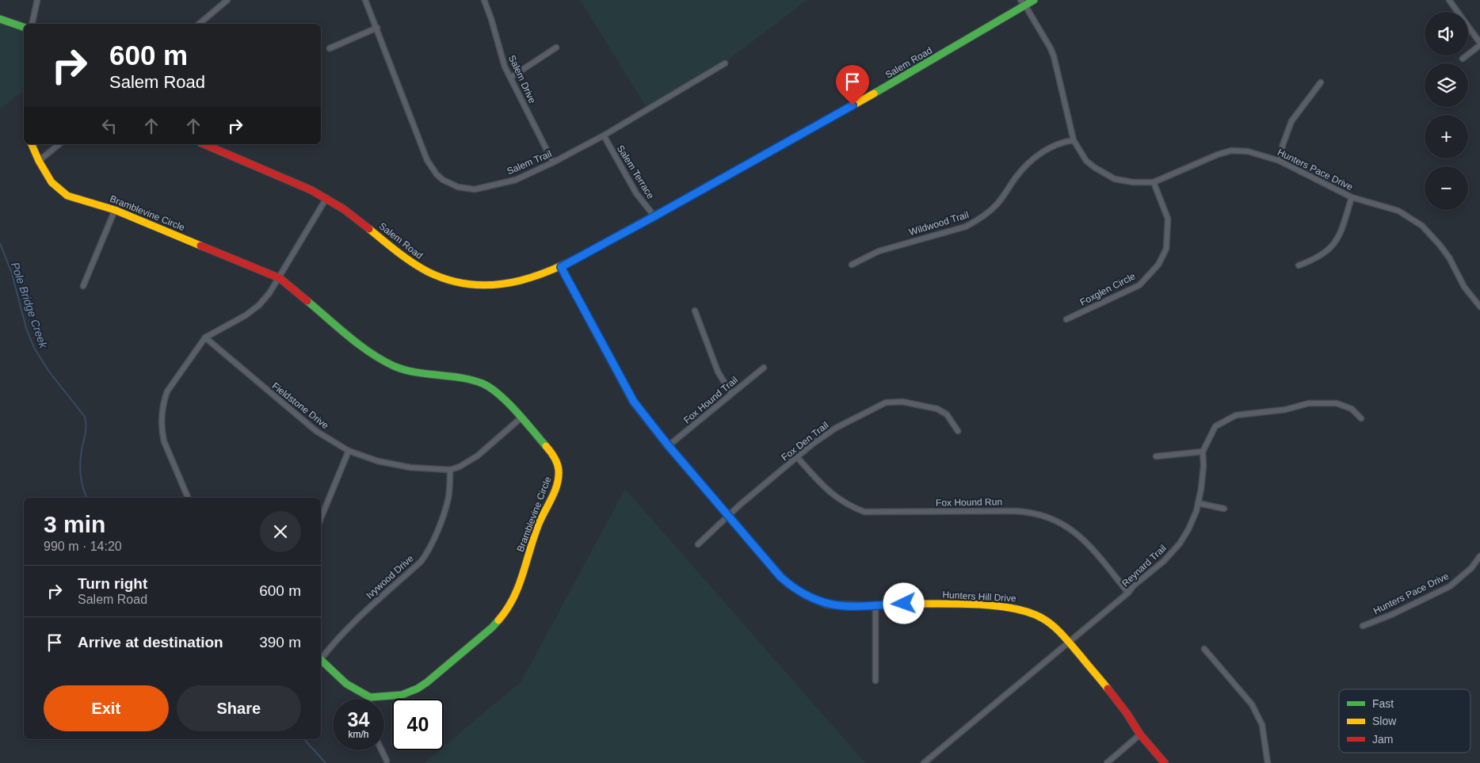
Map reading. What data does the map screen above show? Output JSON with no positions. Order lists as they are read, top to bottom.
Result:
{
  "streets": {
    "street": [
      "Salem Road",
      "Salem Drive",
      "Salem Trail",
      "Hunters Pace Drive",
      "Salem Terrace",
      "Bramblevine Circle",
      "Wildwood Trail",
      "Foxglen Circle",
      "Fox Hound Trail",
      "Fieldstone Drive",
      "Fox Den Trail",
      "Fox Hound Run",
      "Reynard Trail",
      "Ivywood Drive",
      "Hunters Hill Drive"
    ]
  },
  "crossings": [
    ["Salem Road", "Hunters Pace Drive"],
    ["Salem Road", "Salem Terrace"],
    ["Salem Road", "Hunters Hill Drive"],
    ["Salem Drive", "Salem Trail"],
    ["Salem Trail", "Salem Terrace"],
    ["Hunters Pace Drive", "Wildwood Trail"],
    ["Hunters Pace Drive", "Foxglen Circle"],
    ["Bramblevine Circle", "Fieldstone Drive"],
    ["Fox Hound Trail", "Hunters Hill Drive"],
    ["Fieldstone Drive", "Ivywood Drive"],
    ["Fox Den Trail", "Fox Hound Run"],
    ["Fox Den Trail", "Hunters Hill Drive"],
    ["Fox Hound Run", "Reynard Trail"],
    ["Reynard Trail", "Hunters Hill Drive"]
  ],
  "water": ["Pole Bridge Creek"],
  "legend": ["Fast", "Slow", "Jam"],
  "page": {
    "map_buttons": ["+", "−"],
    "turn": ["600 m", "Salem Road"],
    "heading": ["3 min", "990 m · 14:20"],
    "list": [
      {
        "name": "Turn right",
        "note": "Salem Road",
        "value": "600 m"
      },
      {
        "name": "Arrive at destination",
        "value": "390 m"
      }
    ],
    "buttons": ["Exit", "Share"],
    "speed": "34 km/h",
    "limit": "40"
  }
}
